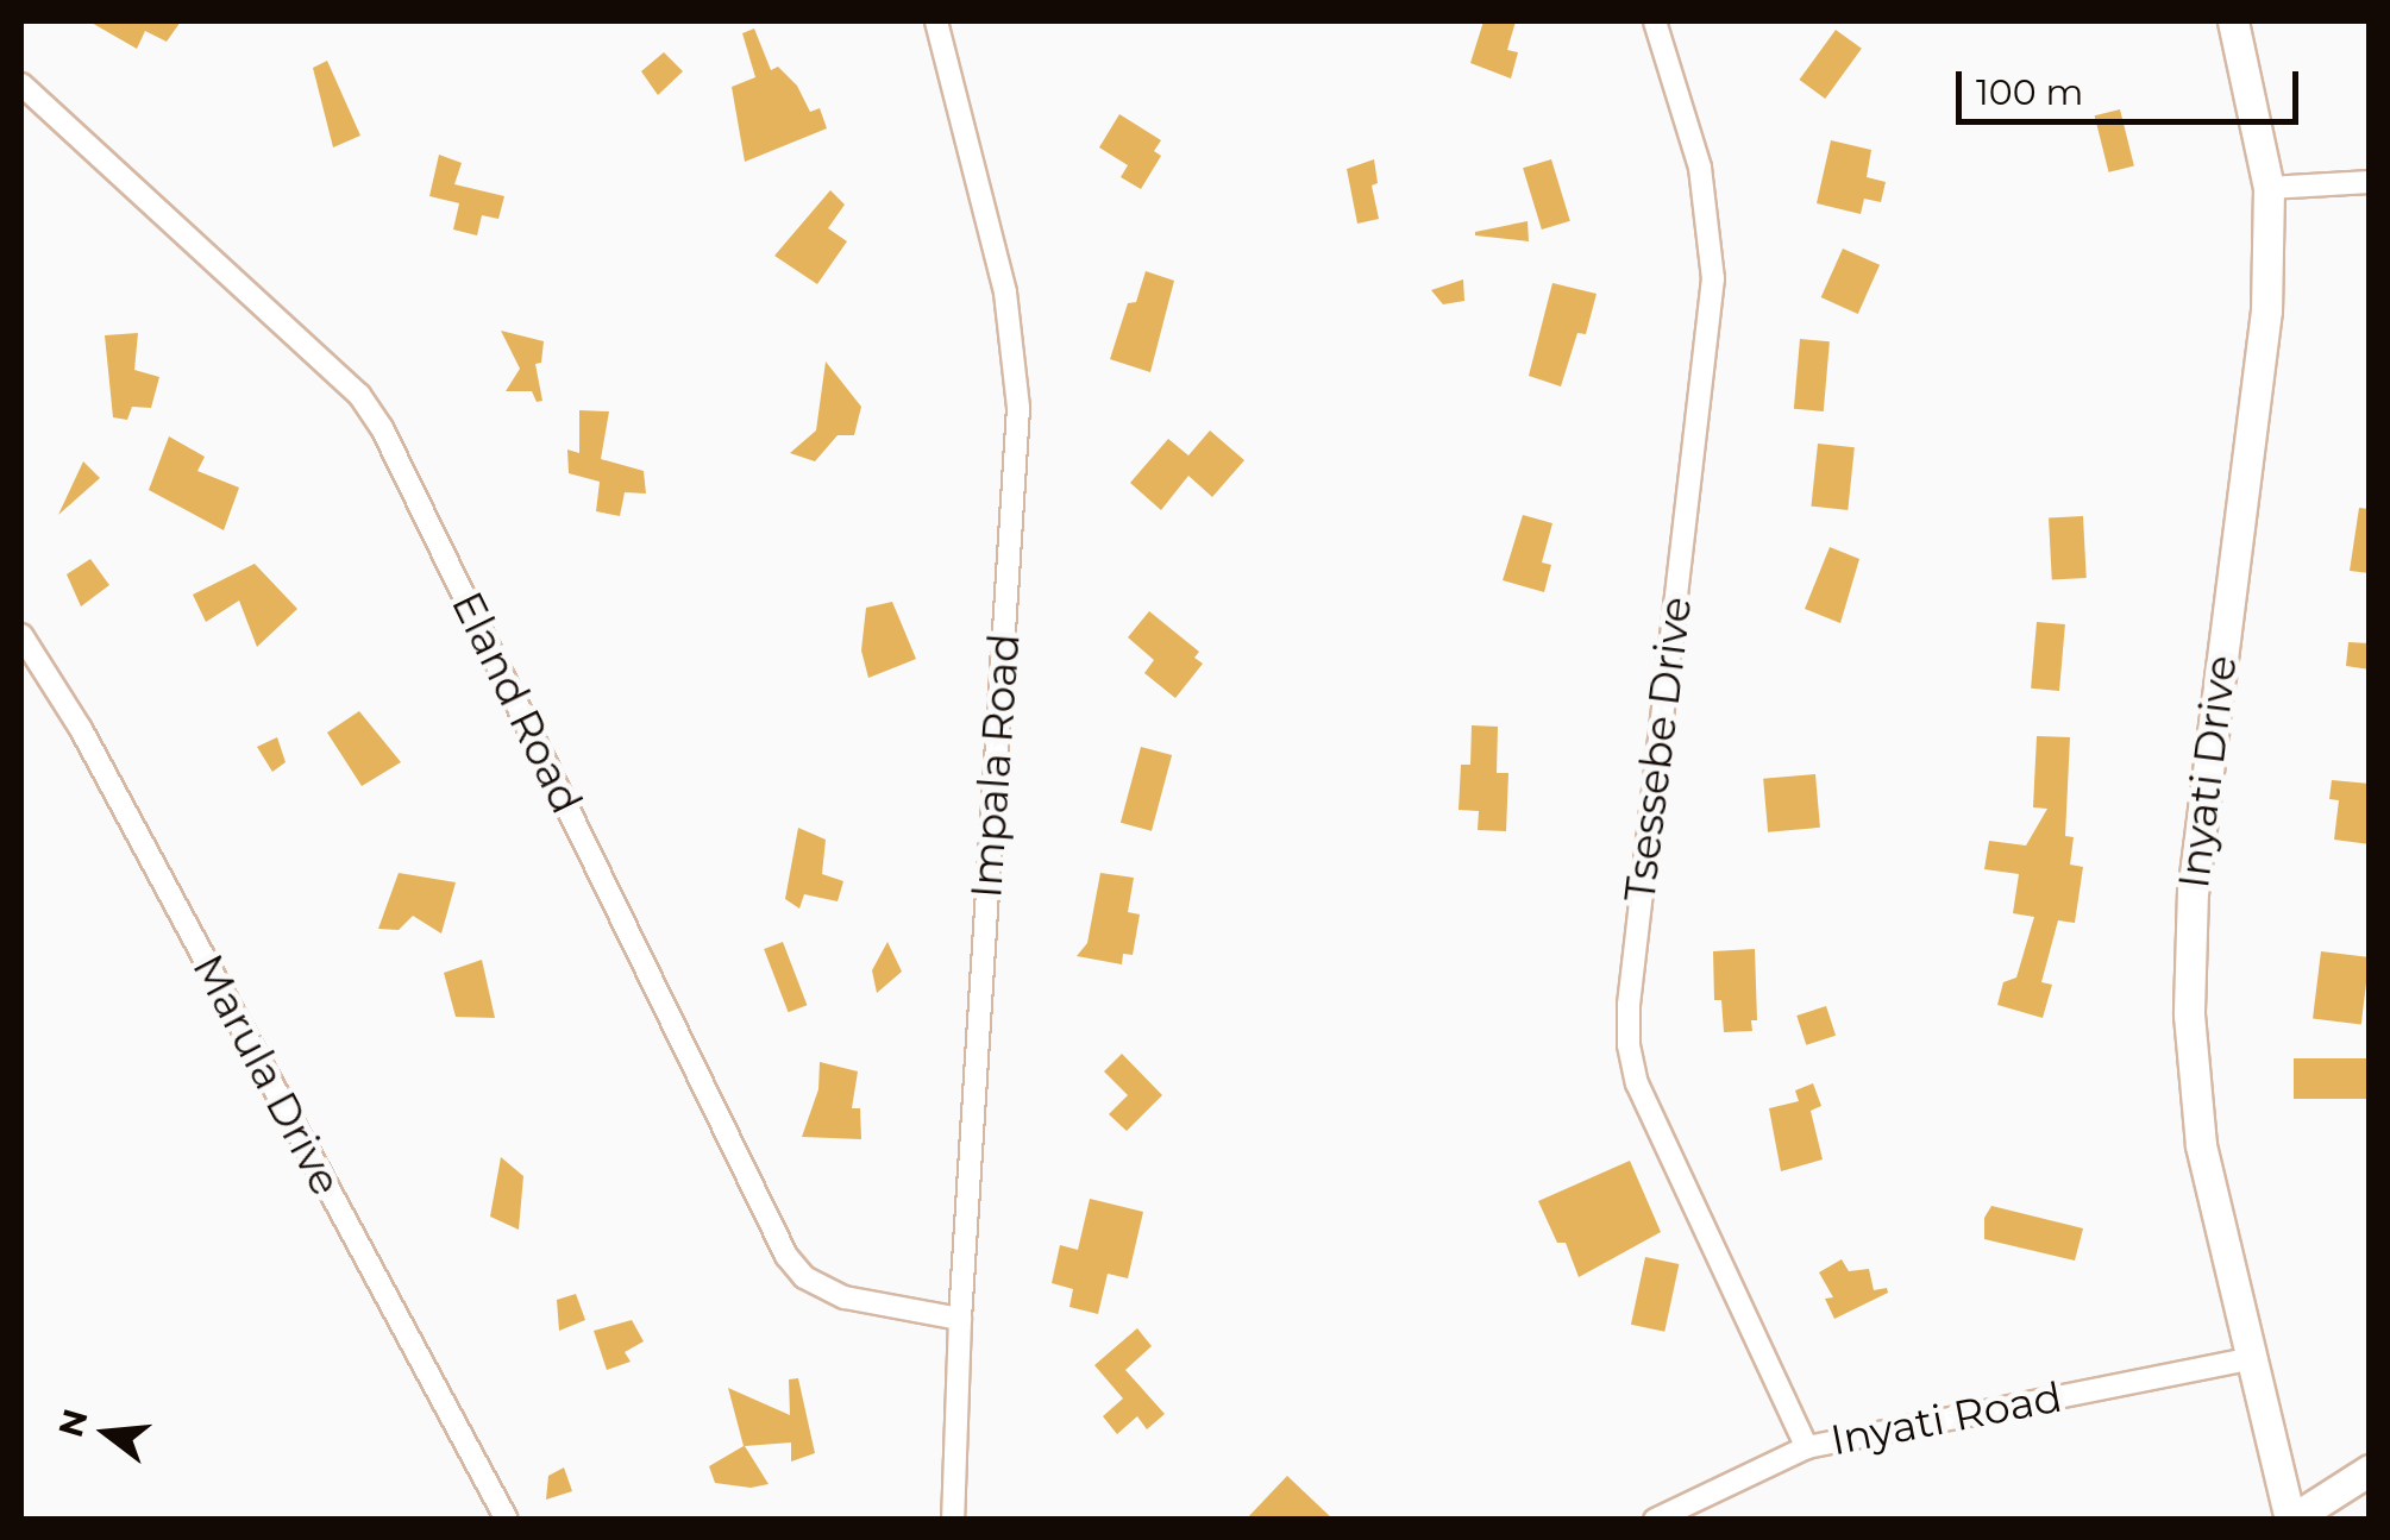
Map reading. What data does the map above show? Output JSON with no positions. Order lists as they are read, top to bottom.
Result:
{
  "streets": {
    "street": [
      "Eland Road",
      "Tsessebe Drive",
      "Impala Road",
      "Inyati Drive",
      "Marula Drive",
      "Inyati Road"
    ]
  },
  "crossings": [
    ["Eland Road", "Impala Road"],
    ["Tsessebe Drive", "Inyati Road"],
    ["Inyati Drive", "Inyati Road"]
  ],
  "scale_bar": "100 m",
  "north": "left"
}
